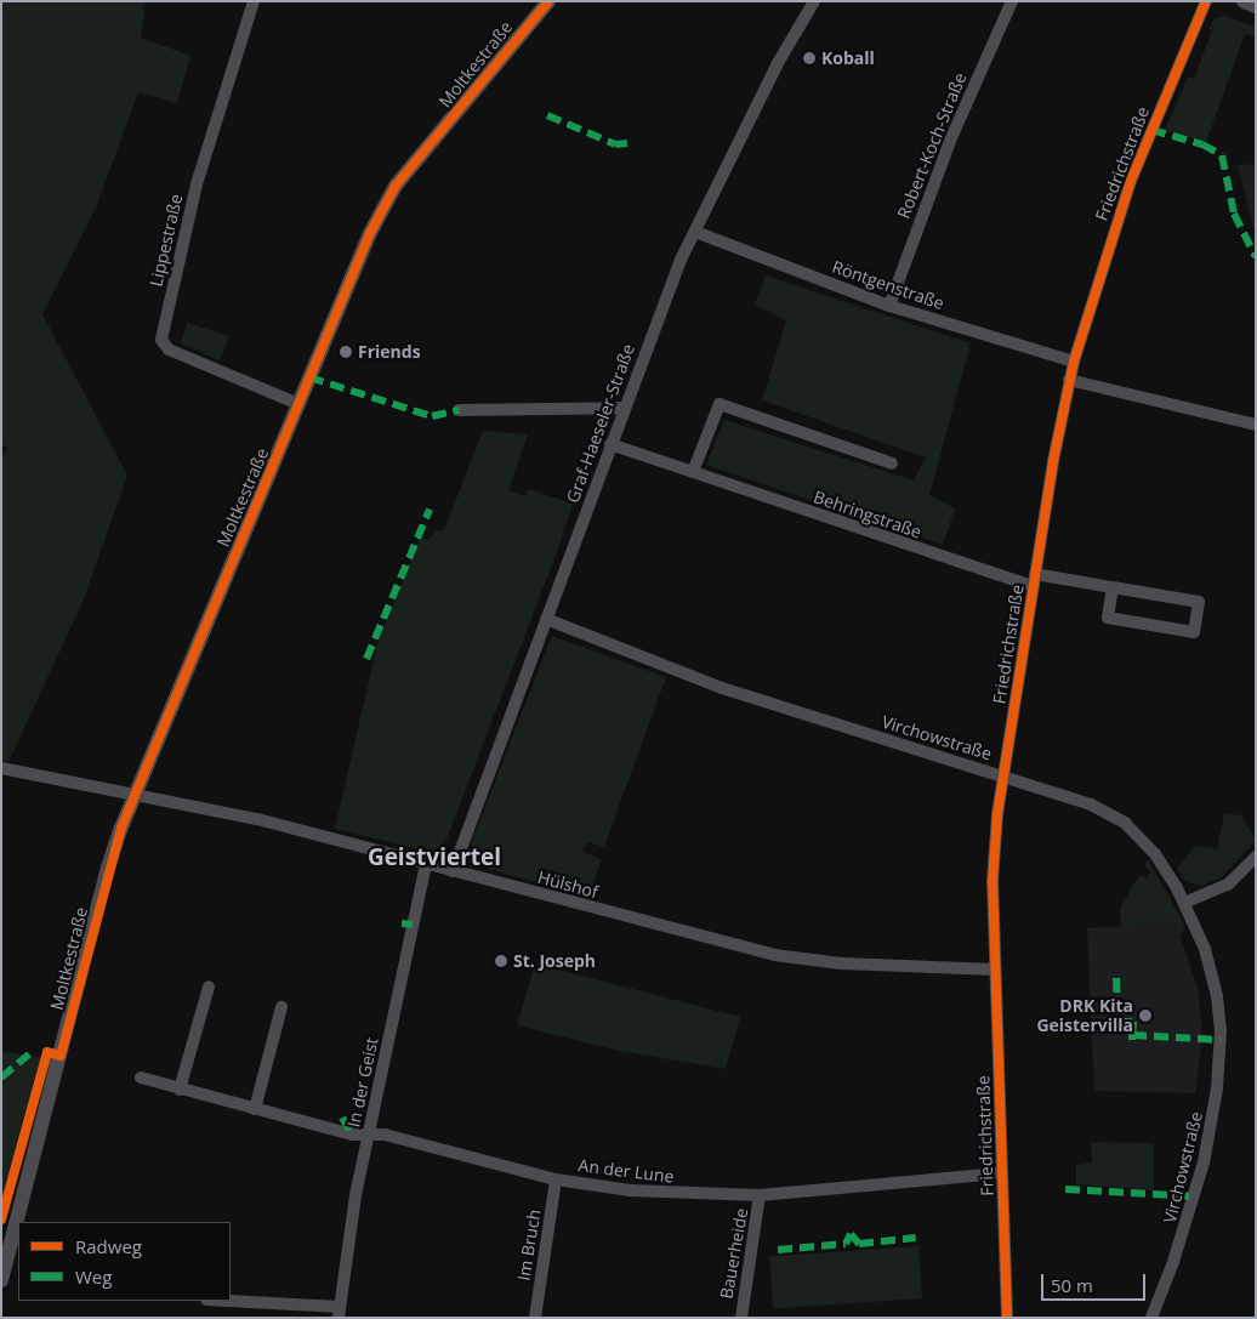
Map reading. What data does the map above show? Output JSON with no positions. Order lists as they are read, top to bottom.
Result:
{
  "streets": {
    "street": [
      "Moltkestraße",
      "Robert-Koch-Straße",
      "Friedrichstraße",
      "Lippestraße",
      "Röntgenstraße",
      "Graf-Haeseler-Straße",
      "Behringstraße",
      "Virchowstraße",
      "Hülshof",
      "In der Geist",
      "An der Lune",
      "Im Bruch",
      "Bauerheide"
    ]
  },
  "crossings": [
    ["Moltkestraße", "Lippestraße"],
    ["Moltkestraße", "Hülshof"],
    ["Robert-Koch-Straße", "Röntgenstraße"],
    ["Friedrichstraße", "Röntgenstraße"],
    ["Friedrichstraße", "Behringstraße"],
    ["Friedrichstraße", "Virchowstraße"],
    ["Friedrichstraße", "Hülshof"],
    ["Friedrichstraße", "An der Lune"],
    ["Röntgenstraße", "Graf-Haeseler-Straße"],
    ["Graf-Haeseler-Straße", "Behringstraße"],
    ["Graf-Haeseler-Straße", "Virchowstraße"],
    ["Graf-Haeseler-Straße", "Hülshof"],
    ["Hülshof", "In der Geist"],
    ["In der Geist", "An der Lune"],
    ["An der Lune", "Im Bruch"],
    ["An der Lune", "Bauerheide"]
  ],
  "districts": ["Geistviertel"],
  "places": [
    "Koball",
    "Friends",
    "St. Joseph",
    "DRK Kita Geistervilla"
  ],
  "legend": ["Radweg", "Weg"],
  "scale_bar": "50 m"
}
